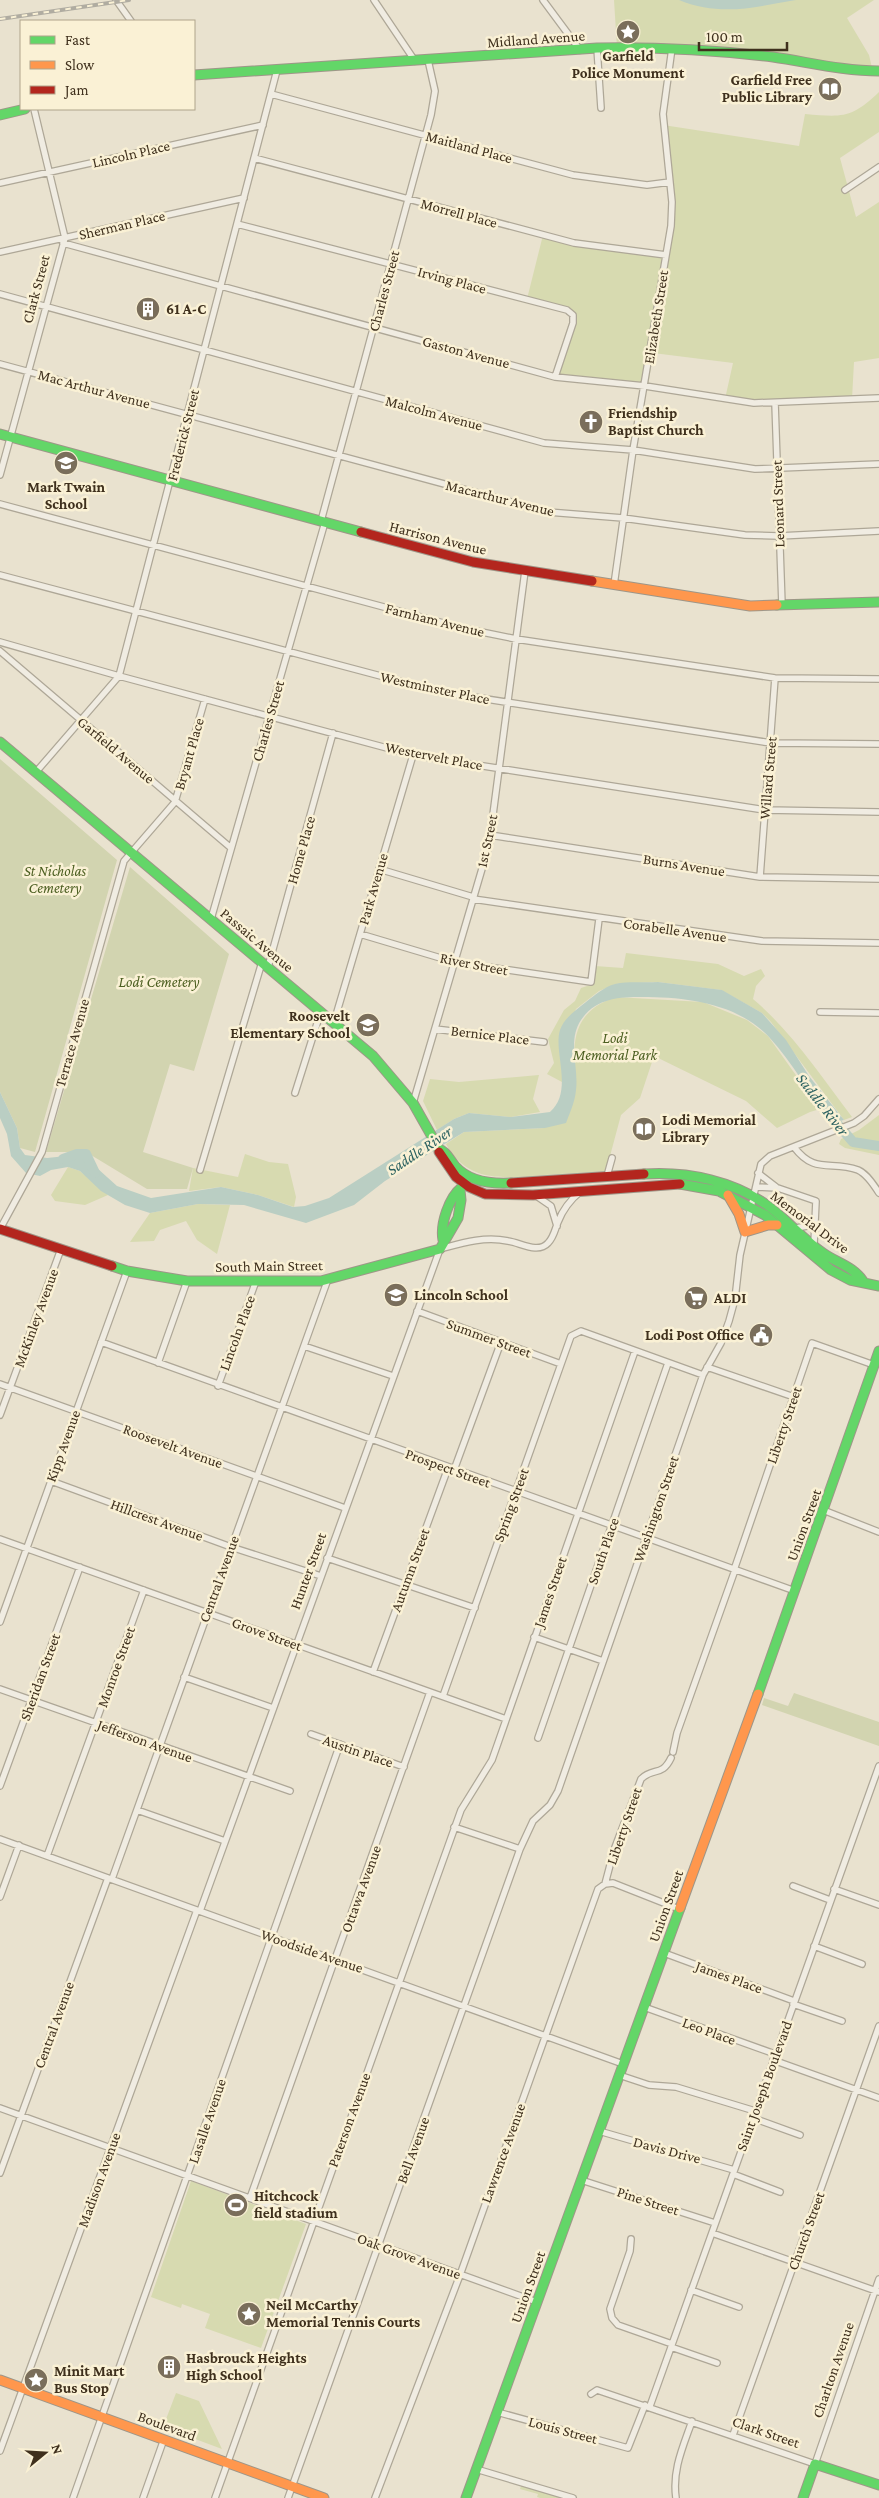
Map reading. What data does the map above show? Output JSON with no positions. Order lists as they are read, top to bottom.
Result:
{
  "streets": {
    "street": [
      "Midland Avenue",
      "Maitland Place",
      "Lincoln Place",
      "Morrell Place",
      "Sherman Place",
      "Irving Place",
      "Clark Street",
      "Charles Street",
      "Elizabeth Street",
      "Gaston Avenue",
      "Mac Arthur Avenue",
      "Malcolm Avenue",
      "Frederick Street",
      "Macarthur Avenue",
      "Leonard Street",
      "Harrison Avenue",
      "Farnham Avenue",
      "Westminster Place",
      "Garfield Avenue",
      "Bryant Place",
      "Westervelt Place",
      "Willard Street",
      "1st Street",
      "Home Place",
      "Burns Avenue",
      "Park Avenue",
      "Corabelle Avenue",
      "Passaic Avenue",
      "River Street",
      "Bernice Place",
      "Terrace Avenue",
      "Memorial Drive",
      "South Main Street",
      "McKinley Avenue",
      "Summer Street",
      "Liberty Street",
      "Kipp Avenue",
      "Roosevelt Avenue",
      "Prospect Street",
      "Spring Street",
      "Washington Street",
      "Hillcrest Avenue",
      "Union Street",
      "South Place",
      "Autumn Street",
      "Hunter Street",
      "Central Avenue",
      "James Street",
      "Grove Street",
      "Monroe Street",
      "Sheridan Street",
      "Jefferson Avenue",
      "Austin Place",
      "Ottawa Avenue",
      "Woodside Avenue",
      "James Place",
      "Leo Place",
      "Saint Joseph Boulevard",
      "Paterson Avenue",
      "Lasalle Avenue",
      "Bell Avenue",
      "Davis Drive",
      "Lawrence Avenue",
      "Madison Avenue",
      "Pine Street",
      "Church Street",
      "Oak Grove Avenue",
      "Charlton Avenue",
      "Boulevard",
      "Louis Street"
    ]
  },
  "crossings": [
    ["Midland Avenue", "Charles Street"],
    ["Midland Avenue", "Elizabeth Street"],
    ["Midland Avenue", "Frederick Street"],
    ["Maitland Place", "Charles Street"],
    ["Maitland Place", "Elizabeth Street"],
    ["Maitland Place", "Frederick Street"],
    ["Lincoln Place", "Clark Street"],
    ["Lincoln Place", "Frederick Street"],
    ["Lincoln Place", "South Main Street"],
    ["Lincoln Place", "Prospect Street"],
    ["Morrell Place", "Charles Street"],
    ["Morrell Place", "Elizabeth Street"],
    ["Morrell Place", "Frederick Street"],
    ["Sherman Place", "Clark Street"],
    ["Sherman Place", "Gaston Avenue"],
    ["Sherman Place", "Frederick Street"],
    ["Irving Place", "Charles Street"],
    ["Irving Place", "Gaston Avenue"],
    ["Irving Place", "Frederick Street"],
    ["Clark Street", "Gaston Avenue"],
    ["Clark Street", "Mac Arthur Avenue"],
    ["Clark Street", "Malcolm Avenue"],
    ["Clark Street", "Harrison Avenue"],
    ["Clark Street", "Saint Joseph Boulevard"],
    ["Clark Street", "Church Street"],
    ["Clark Street", "Charlton Avenue"],
    ["Charles Street", "Gaston Avenue"],
    ["Charles Street", "Malcolm Avenue"],
    ["Charles Street", "Macarthur Avenue"],
    ["Charles Street", "Harrison Avenue"],
    ["Charles Street", "Farnham Avenue"],
    ["Charles Street", "Westminster Place"],
    ["Charles Street", "Garfield Avenue"],
    ["Charles Street", "Westervelt Place"],
    ["Charles Street", "Passaic Avenue"],
    ["Elizabeth Street", "Gaston Avenue"],
    ["Elizabeth Street", "Malcolm Avenue"],
    ["Elizabeth Street", "Macarthur Avenue"],
    ["Elizabeth Street", "Harrison Avenue"],
    ["Gaston Avenue", "Frederick Street"],
    ["Gaston Avenue", "Leonard Street"],
    ["Mac Arthur Avenue", "Frederick Street"],
    ["Mac Arthur Avenue", "Macarthur Avenue"],
    ["Malcolm Avenue", "Frederick Street"],
    ["Malcolm Avenue", "Leonard Street"],
    ["Frederick Street", "Macarthur Avenue"],
    ["Frederick Street", "Harrison Avenue"],
    ["Frederick Street", "Farnham Avenue"],
    ["Frederick Street", "Westminster Place"],
    ["Frederick Street", "Garfield Avenue"],
    ["Frederick Street", "Westervelt Place"],
    ["Frederick Street", "Passaic Avenue"],
    ["Macarthur Avenue", "Leonard Street"],
    ["Leonard Street", "Harrison Avenue"],
    ["Harrison Avenue", "1st Street"],
    ["Farnham Avenue", "Willard Street"],
    ["Farnham Avenue", "1st Street"],
    ["Westminster Place", "Willard Street"],
    ["Westminster Place", "1st Street"],
    ["Garfield Avenue", "Bryant Place"],
    ["Bryant Place", "Westervelt Place"],
    ["Bryant Place", "Passaic Avenue"],
    ["Bryant Place", "Terrace Avenue"],
    ["Westervelt Place", "Willard Street"],
    ["Westervelt Place", "1st Street"],
    ["Westervelt Place", "Home Place"],
    ["Westervelt Place", "Park Avenue"],
    ["Willard Street", "Burns Avenue"],
    ["1st Street", "Burns Avenue"],
    ["1st Street", "Corabelle Avenue"],
    ["1st Street", "Passaic Avenue"],
    ["1st Street", "River Street"],
    ["1st Street", "Bernice Place"],
    ["Home Place", "Passaic Avenue"],
    ["Park Avenue", "Corabelle Avenue"],
    ["Park Avenue", "Passaic Avenue"],
    ["Park Avenue", "River Street"],
    ["Corabelle Avenue", "River Street"],
    ["Passaic Avenue", "Terrace Avenue"],
    ["Passaic Avenue", "Memorial Drive"],
    ["Passaic Avenue", "Hunter Street"],
    ["Terrace Avenue", "South Main Street"],
    ["Memorial Drive", "South Main Street"],
    ["Memorial Drive", "Washington Street"],
    ["Memorial Drive", "Hunter Street"],
    ["South Main Street", "McKinley Avenue"],
    ["South Main Street", "Kipp Avenue"],
    ["South Main Street", "Hunter Street"],
    ["South Main Street", "Central Avenue"],
    ["McKinley Avenue", "Roosevelt Avenue"],
    ["Summer Street", "Spring Street"],
    ["Summer Street", "Hunter Street"],
    ["Liberty Street", "Prospect Street"],
    ["Liberty Street", "Union Street"],
    ["Liberty Street", "Lawrence Avenue"],
    ["Kipp Avenue", "Roosevelt Avenue"],
    ["Kipp Avenue", "Prospect Street"],
    ["Kipp Avenue", "Hillcrest Avenue"],
    ["Kipp Avenue", "Grove Street"],
    ["Roosevelt Avenue", "Hunter Street"],
    ["Roosevelt Avenue", "Central Avenue"],
    ["Prospect Street", "Spring Street"],
    ["Prospect Street", "Washington Street"],
    ["Prospect Street", "Union Street"],
    ["Prospect Street", "South Place"],
    ["Prospect Street", "Autumn Street"],
    ["Prospect Street", "Hunter Street"],
    ["Prospect Street", "Central Avenue"],
    ["Prospect Street", "James Street"],
    ["Spring Street", "James Street"],
    ["Spring Street", "Grove Street"],
    ["Washington Street", "Bell Avenue"],
    ["Hillcrest Avenue", "Hunter Street"],
    ["Hillcrest Avenue", "Central Avenue"],
    ["Union Street", "Woodside Avenue"],
    ["Union Street", "James Place"],
    ["Union Street", "Leo Place"],
    ["Union Street", "Davis Drive"],
    ["Union Street", "Pine Street"],
    ["Union Street", "Oak Grove Avenue"],
    ["Union Street", "Louis Street"],
    ["Autumn Street", "Grove Street"],
    ["Hunter Street", "Grove Street"],
    ["Hunter Street", "Jefferson Avenue"],
    ["Hunter Street", "Woodside Avenue"],
    ["Hunter Street", "Madison Avenue"],
    ["Central Avenue", "Grove Street"],
    ["Central Avenue", "Jefferson Avenue"],
    ["Central Avenue", "Woodside Avenue"],
    ["Central Avenue", "Oak Grove Avenue"],
    ["James Street", "Grove Street"],
    ["James Street", "Paterson Avenue"],
    ["Grove Street", "Monroe Street"],
    ["Grove Street", "Sheridan Street"],
    ["Grove Street", "Ottawa Avenue"],
    ["Monroe Street", "Jefferson Avenue"],
    ["Monroe Street", "Woodside Avenue"],
    ["Sheridan Street", "Jefferson Avenue"],
    ["Austin Place", "Ottawa Avenue"],
    ["Austin Place", "Lasalle Avenue"],
    ["Ottawa Avenue", "Woodside Avenue"],
    ["Ottawa Avenue", "Oak Grove Avenue"],
    ["Woodside Avenue", "Paterson Avenue"],
    ["Woodside Avenue", "Lasalle Avenue"],
    ["Woodside Avenue", "Bell Avenue"],
    ["Woodside Avenue", "Lawrence Avenue"],
    ["Woodside Avenue", "Madison Avenue"],
    ["James Place", "Saint Joseph Boulevard"],
    ["Leo Place", "Saint Joseph Boulevard"],
    ["Leo Place", "Church Street"],
    ["Saint Joseph Boulevard", "Davis Drive"],
    ["Saint Joseph Boulevard", "Pine Street"],
    ["Saint Joseph Boulevard", "Louis Street"],
    ["Paterson Avenue", "Oak Grove Avenue"],
    ["Paterson Avenue", "Boulevard"],
    ["Lasalle Avenue", "Oak Grove Avenue"],
    ["Lasalle Avenue", "Boulevard"],
    ["Bell Avenue", "Oak Grove Avenue"],
    ["Bell Avenue", "Boulevard"],
    ["Lawrence Avenue", "Oak Grove Avenue"],
    ["Madison Avenue", "Oak Grove Avenue"],
    ["Madison Avenue", "Boulevard"]
  ],
  "water": ["Saddle River"],
  "parks": ["St Nicholas Cemetery", "Lodi Cemetery", "Lodi Memorial Park"],
  "places": {
    "place": ["Garfield Police Monument", "Neil McCarthy Memorial Tennis Courts", "Minit Mart Bus Stop"],
    "library": ["Garfield Free Public Library", "Lodi Memorial Library"],
    "building": ["61 A-C", "Hasbrouck Heights High School"],
    "church": ["Friendship Baptist Church"],
    "school or university": ["Mark Twain School", "Roosevelt Elementary School", "Lincoln School"],
    "supermarket": ["ALDI"],
    "public building": ["Lodi Post Office"],
    "sports": ["Hitchcock field stadium"]
  },
  "legend": ["Fast", "Slow", "Jam"],
  "scale_bar": "100 m",
  "north": "right"
}
